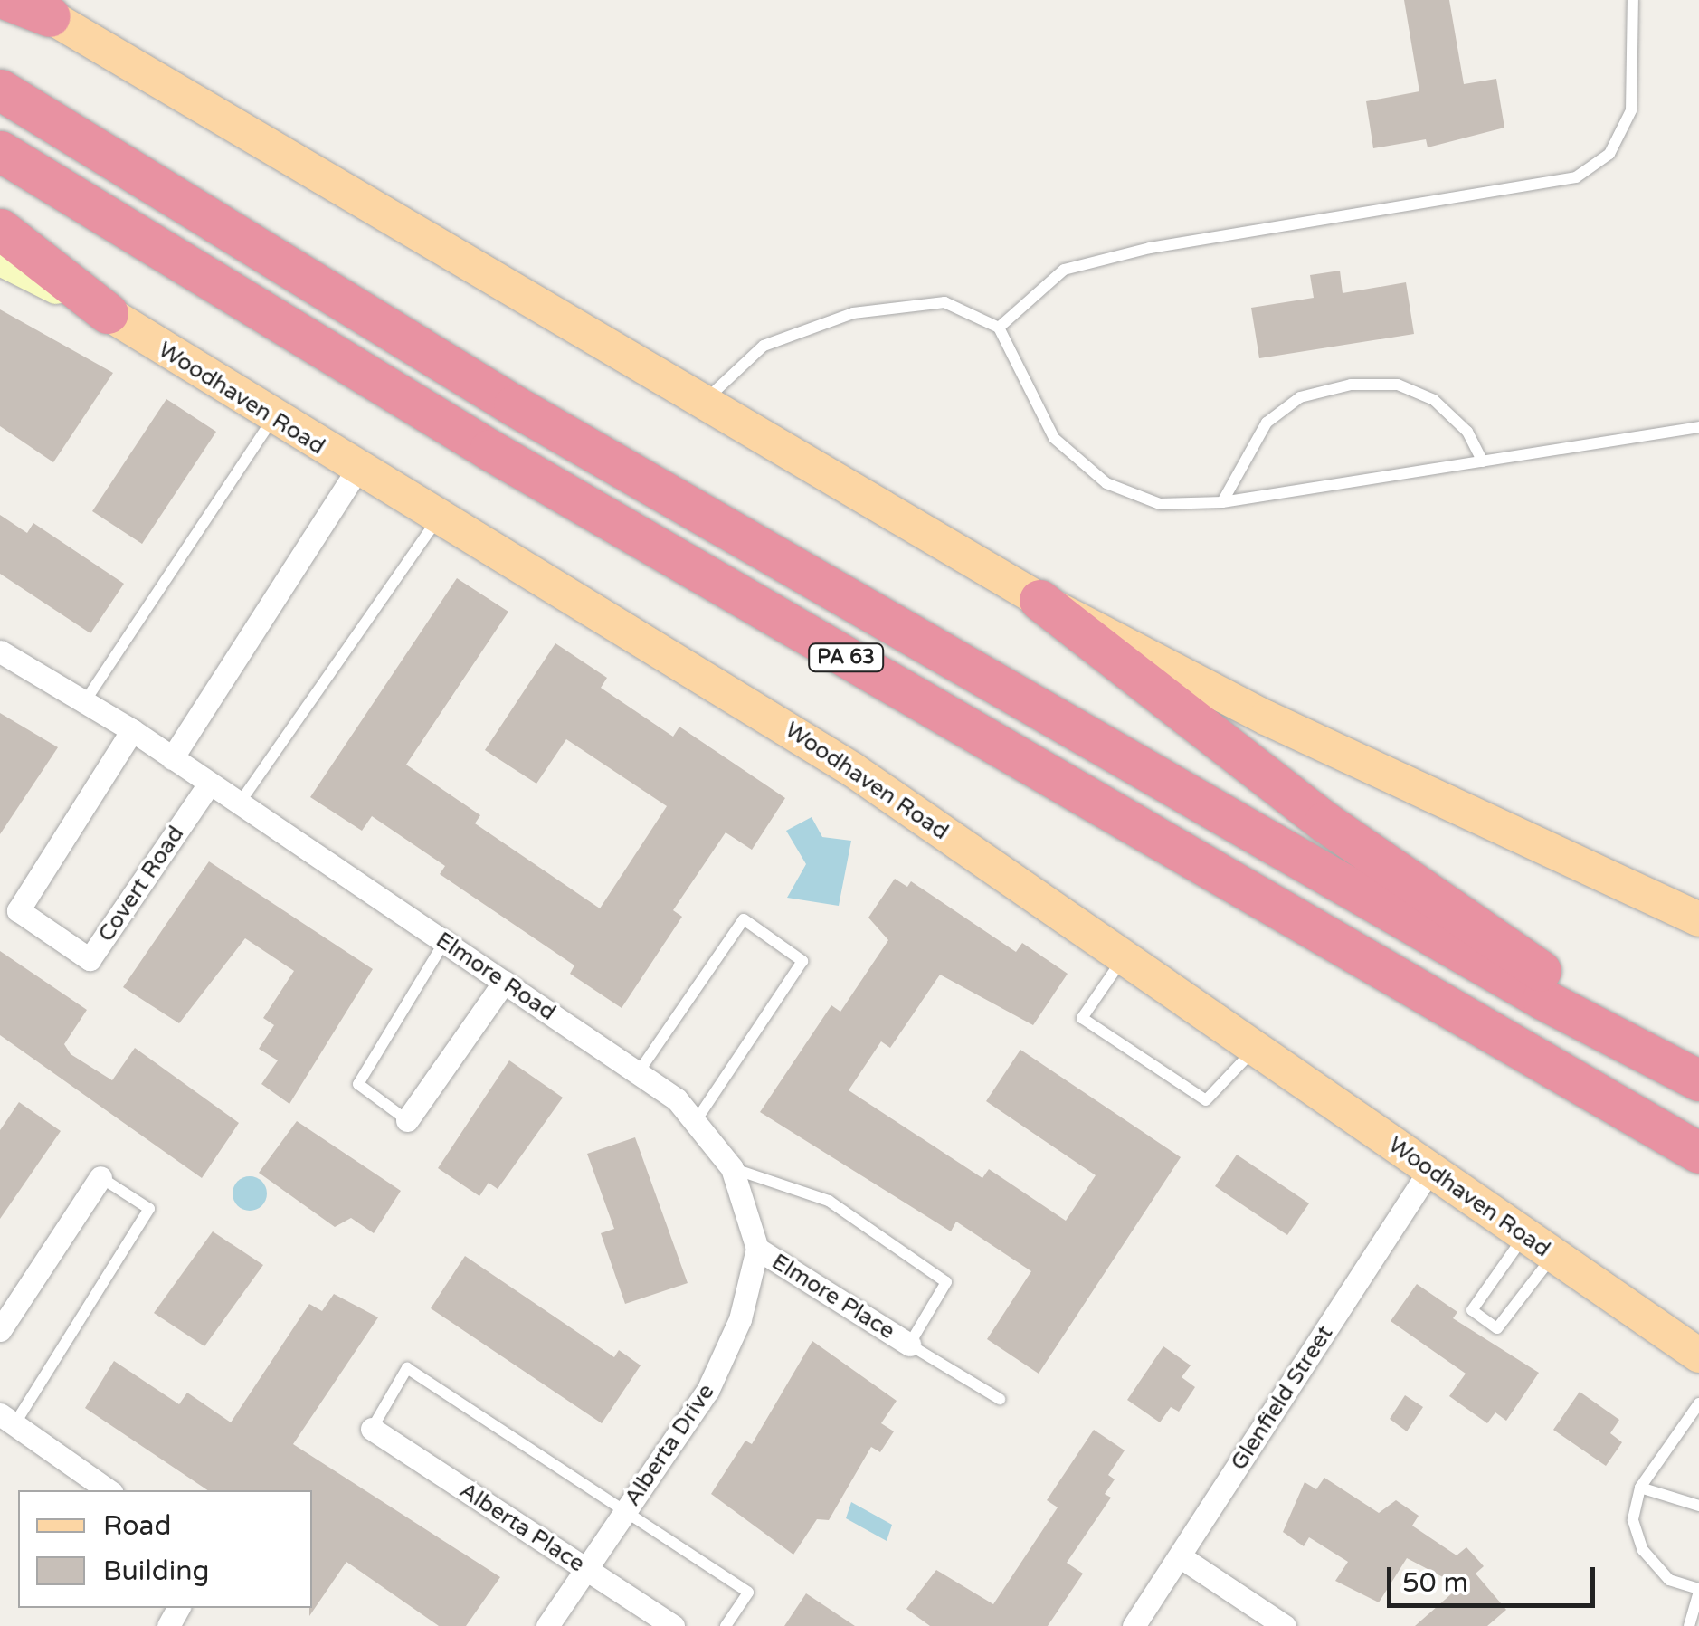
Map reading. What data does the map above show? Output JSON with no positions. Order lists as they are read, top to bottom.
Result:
{
  "streets": {
    "highway": ["PA 63"],
    "main road": ["Woodhaven Road"],
    "street": [
      "Covert Road",
      "Elmore Road",
      "Elmore Place",
      "Glenfield Street",
      "Alberta Drive",
      "Alberta Place"
    ]
  },
  "crossings": [
    ["Woodhaven Road", "Glenfield Street"],
    ["Covert Road", "Elmore Road"],
    ["Elmore Road", "Elmore Place"],
    ["Elmore Road", "Alberta Drive"],
    ["Elmore Place", "Alberta Drive"],
    ["Alberta Drive", "Alberta Place"]
  ],
  "legend": ["Road", "Building"],
  "scale_bar": "50 m"
}
